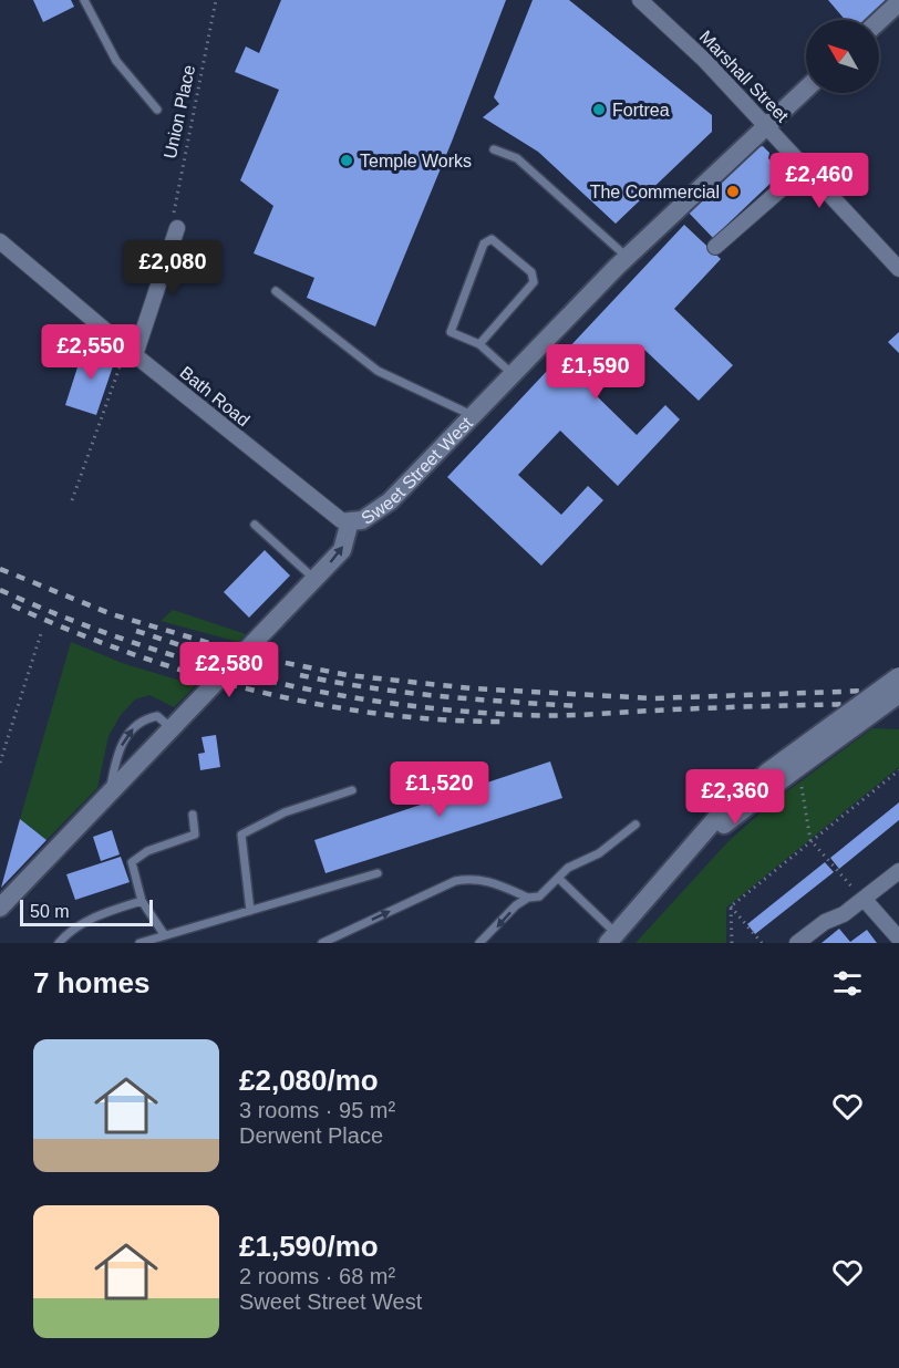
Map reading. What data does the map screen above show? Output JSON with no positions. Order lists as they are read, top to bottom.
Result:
{
  "streets": {
    "street": ["Marshall Street", "Bath Road", "Sweet Street West"],
    "path": ["Union Place"]
  },
  "crossings": [
    ["Marshall Street", "Sweet Street West"],
    ["Bath Road", "Sweet Street West"]
  ],
  "places": ["Fortrea", "Temple Works", "The Commercial"],
  "scale_bar": "50 m",
  "north": "top left",
  "page": {
    "price": [
      "£2,460",
      "£2,080",
      "£2,550",
      "£1,590",
      "£2,580",
      "£1,520",
      "£2,360"
    ],
    "scale": "50 m",
    "heading": "7 homes",
    "list": [
      {
        "name": "£2,080/mo",
        "note": "3 rooms · 95 m² · Derwent Place"
      },
      {
        "name": "£1,590/mo",
        "note": "2 rooms · 68 m² · Sweet Street West"
      }
    ]
  }
}
